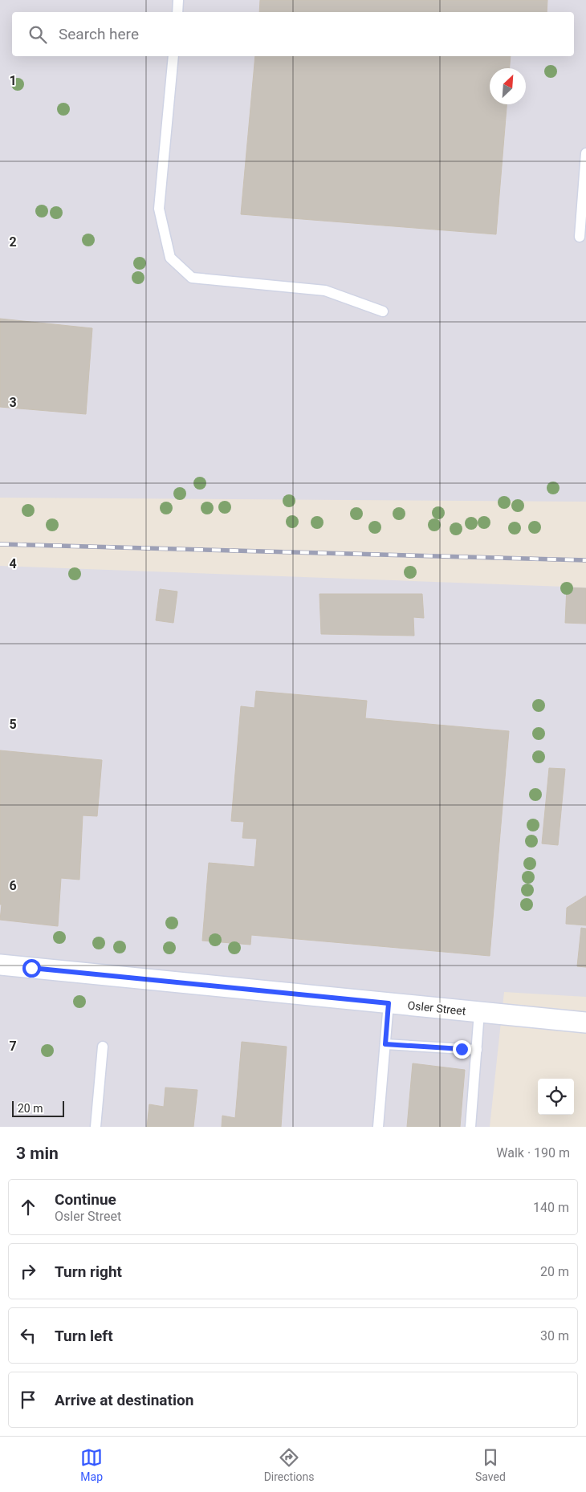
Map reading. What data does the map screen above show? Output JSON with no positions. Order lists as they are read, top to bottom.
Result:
{
  "streets": {
    "street": ["Osler Street"]
  },
  "scale_bar": "20 m",
  "north": "top right",
  "page": {
    "search": "Search here",
    "scale": "20 m",
    "heading": ["3 min", "Walk · 190 m"],
    "list": [
      ["Continue", "Osler Street", "140 m"],
      ["Turn right", "20 m"],
      ["Turn left", "30 m"],
      "Arrive at destination"
    ],
    "nav": ["Map", "Directions", "Saved"]
  },
  "grid": {
    "rows": [
      "1",
      "2",
      "3",
      "4",
      "5",
      "6",
      "7"
    ]
  }
}
